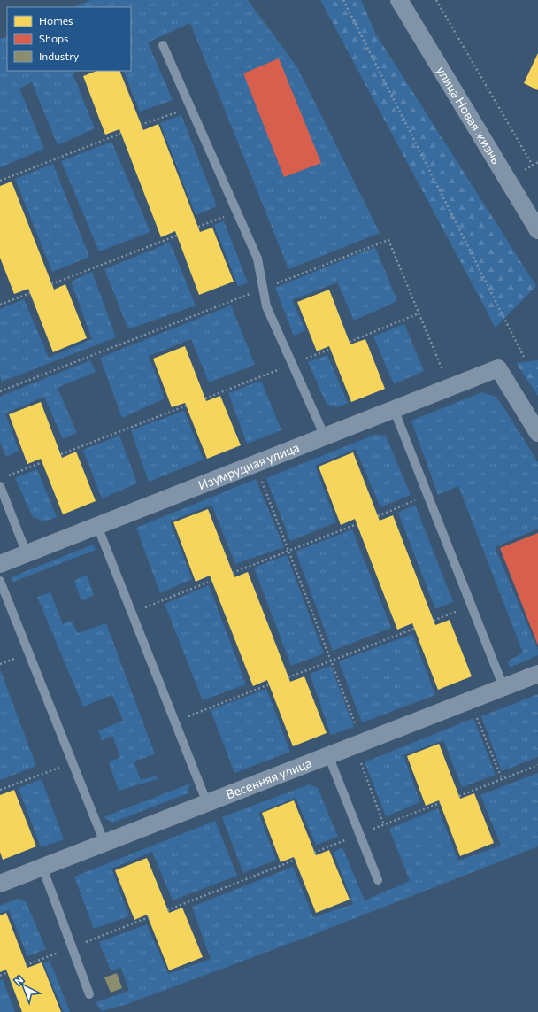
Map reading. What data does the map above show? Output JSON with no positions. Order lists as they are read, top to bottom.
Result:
{
  "streets": {
    "street": ["улица Новая жизнь", "Изумрудная улица", "Весенняя улица"]
  },
  "legend": ["Homes", "Shops", "Industry"],
  "north": "top left"
}
